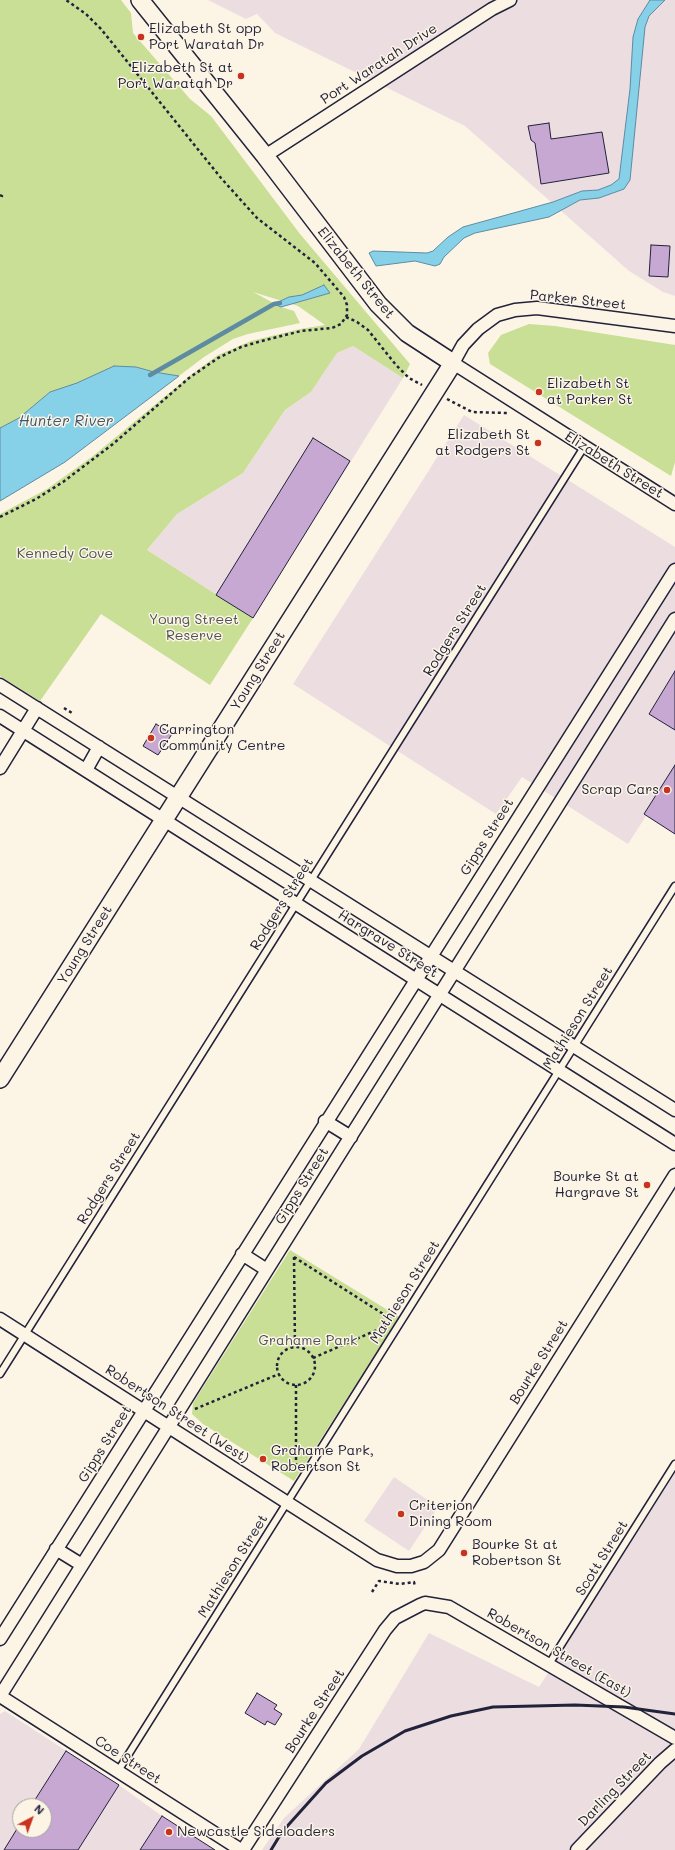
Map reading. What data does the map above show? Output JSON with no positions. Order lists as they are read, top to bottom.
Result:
{
  "streets": {
    "main road": ["Elizabeth Street", "Young Street"],
    "street": [
      "Port Waratah Drive",
      "Parker Street",
      "Gipps Street",
      "Hargrave Street",
      "Bourke Street",
      "Robertson Street (West)",
      "Robertson Street (East)",
      "Coe Street",
      "Darling Street"
    ],
    "lane": ["Rodgers Street", "Mathieson Street", "Scott Street"]
  },
  "crossings": [
    ["Port Waratah Drive", "Elizabeth Street"],
    ["Elizabeth Street", "Parker Street"],
    ["Elizabeth Street", "Rodgers Street"],
    ["Elizabeth Street", "Young Street"],
    ["Parker Street", "Young Street"],
    ["Rodgers Street", "Hargrave Street"],
    ["Rodgers Street", "Robertson Street (West)"],
    ["Young Street", "Hargrave Street"],
    ["Gipps Street", "Hargrave Street"],
    ["Gipps Street", "Robertson Street (West)"],
    ["Gipps Street", "Coe Street"],
    ["Hargrave Street", "Mathieson Street"],
    ["Mathieson Street", "Robertson Street (West)"],
    ["Mathieson Street", "Coe Street"],
    ["Bourke Street", "Robertson Street (West)"],
    ["Bourke Street", "Robertson Street (East)"],
    ["Bourke Street", "Coe Street"],
    ["Scott Street", "Robertson Street (East)"]
  ],
  "water": ["Hunter River"],
  "parks": ["Kennedy Cove", "Young Street Reserve", "Grahame Park"],
  "places": [
    "Elizabeth St opp Port Waratah Dr",
    "Elizabeth St at Port Waratah Dr",
    "Elizabeth St at Parker St",
    "Elizabeth St at Rodgers St",
    "Carrington Community Centre",
    "Scrap Cars",
    "Bourke St at Hargrave St",
    "Grahame Park, Robertson St",
    "Criterion Dining Room",
    "Bourke St at Robertson St",
    "Newcastle Sideloaders"
  ],
  "north": "top right"
}
